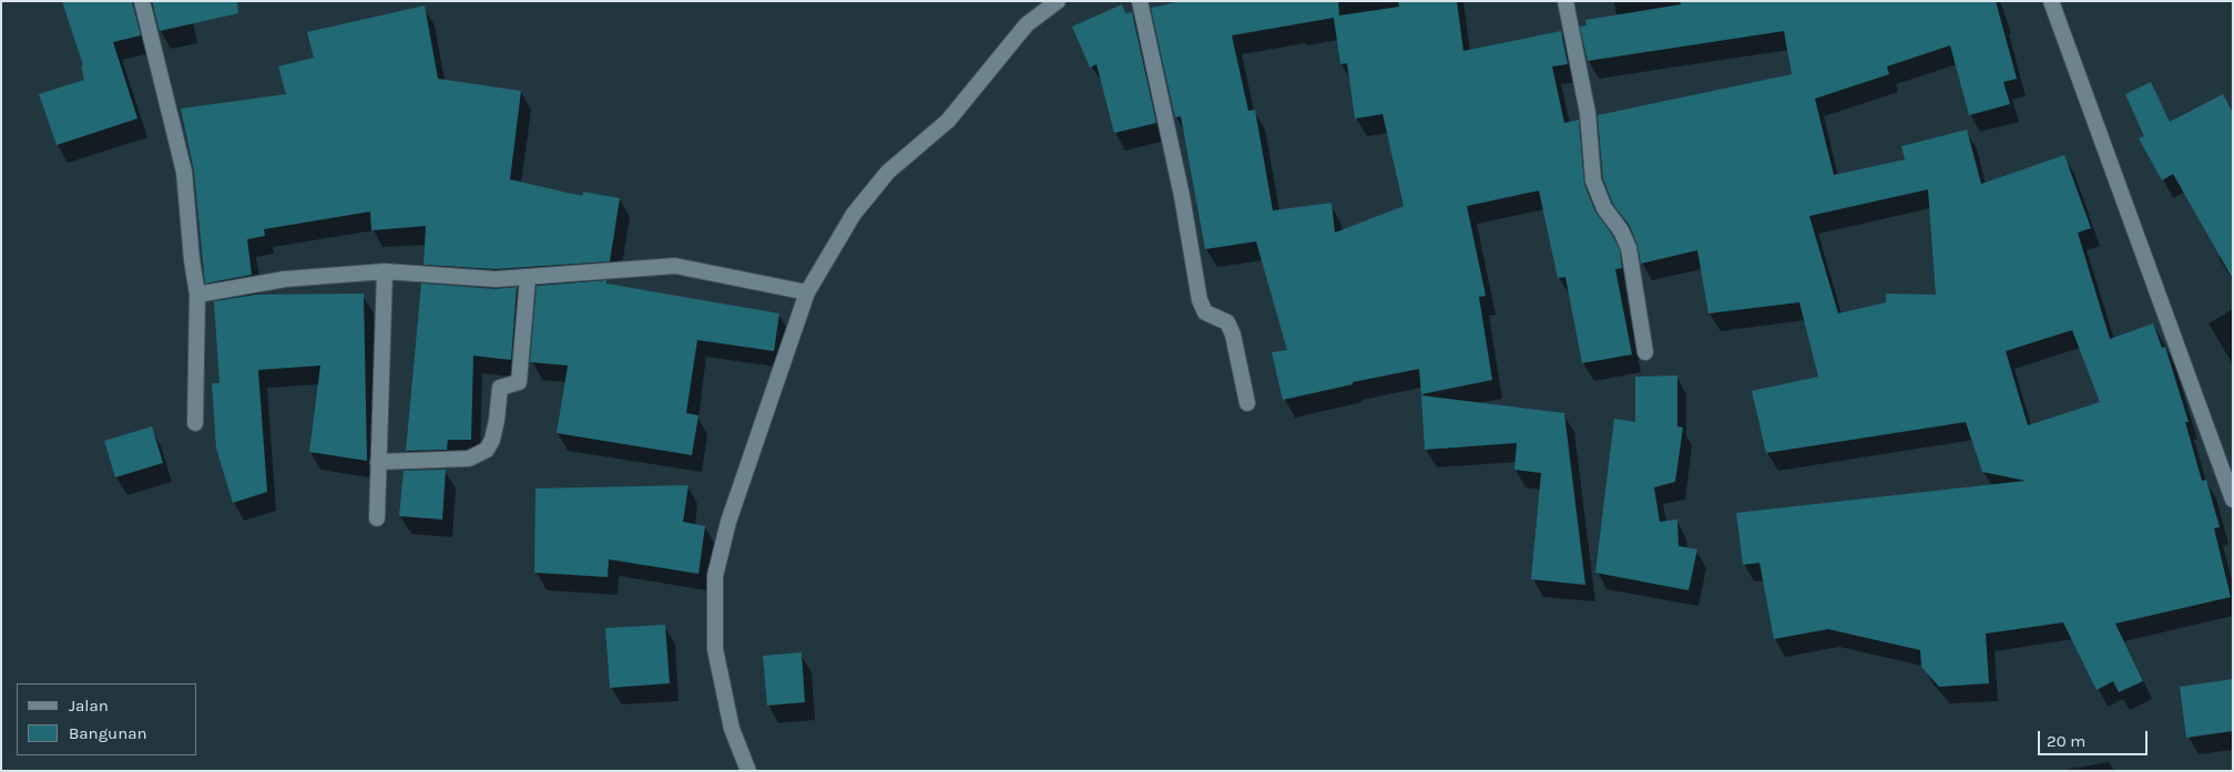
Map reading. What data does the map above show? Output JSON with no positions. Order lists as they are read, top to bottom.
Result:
{
  "legend": ["Jalan", "Bangunan"],
  "scale_bar": "20 m"
}
